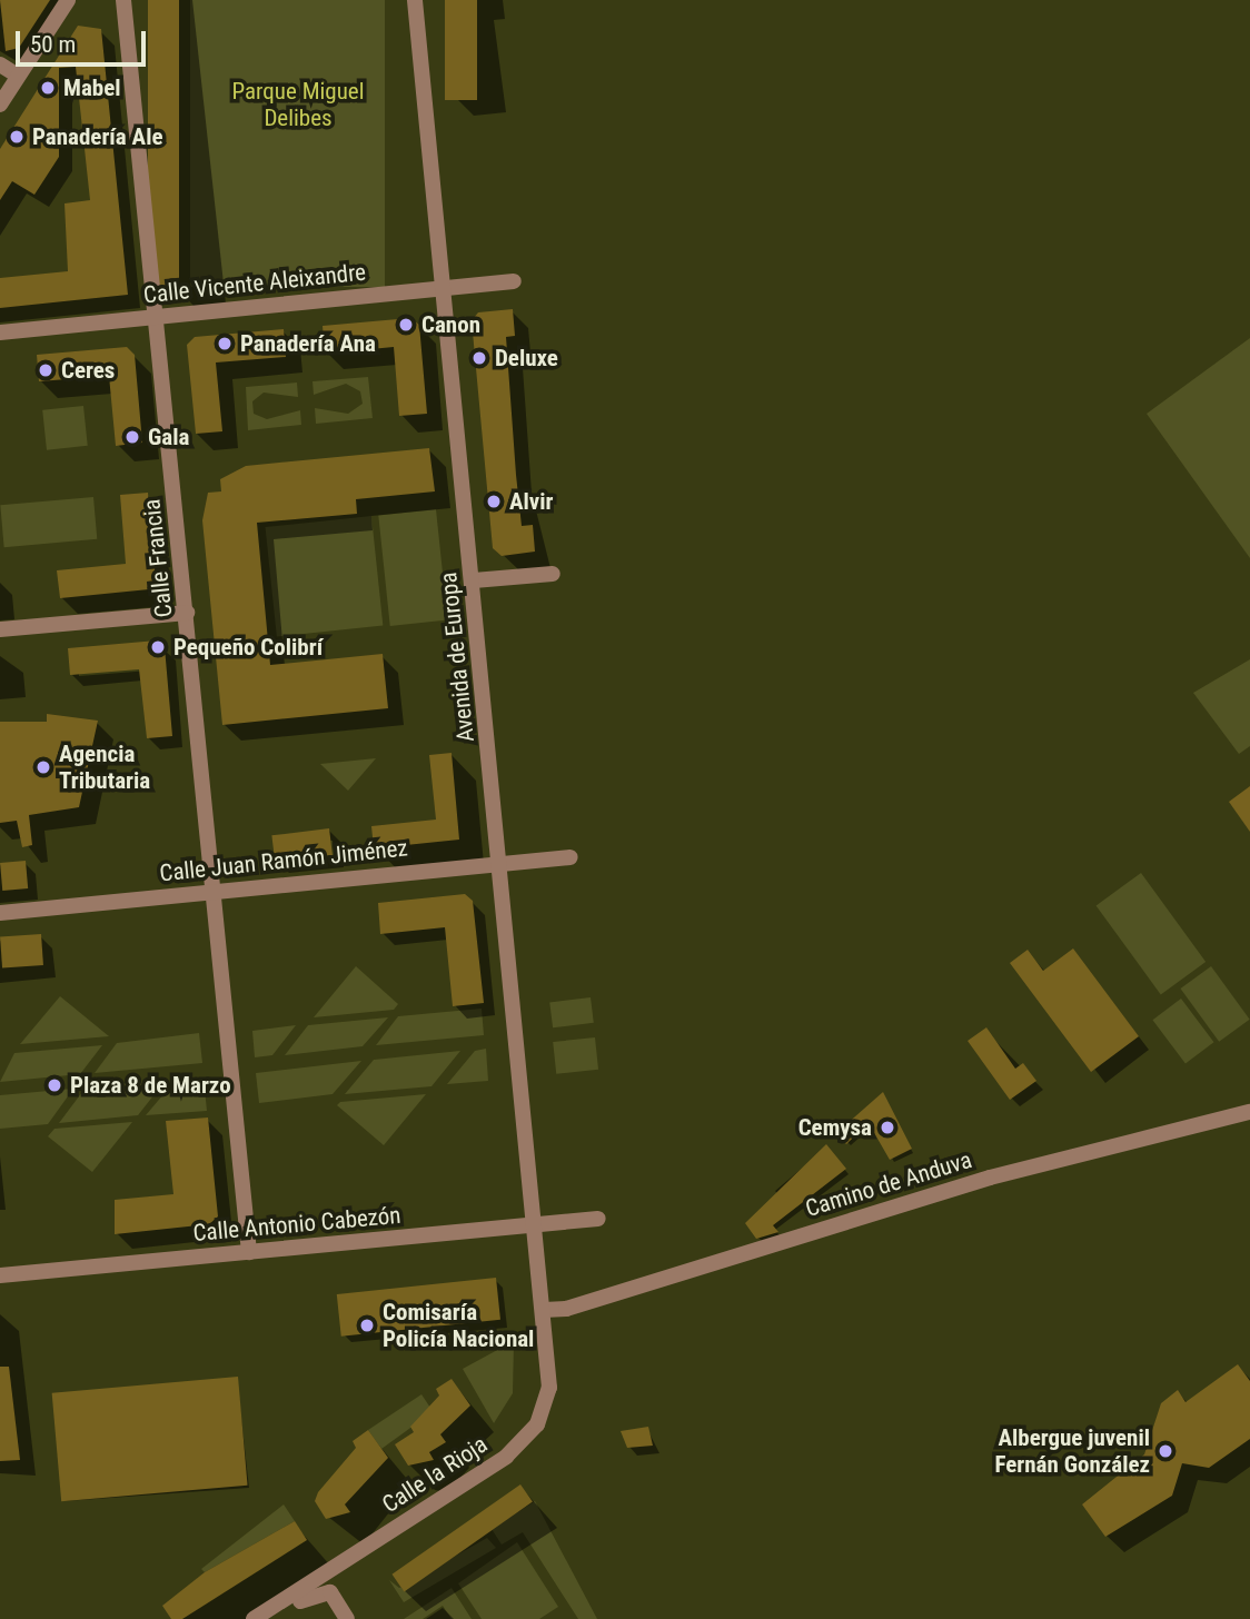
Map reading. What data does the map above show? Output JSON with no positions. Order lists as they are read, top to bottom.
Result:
{
  "streets": {
    "street": [
      "Calle Vicente Aleixandre",
      "Calle Francia",
      "Avenida de Europa",
      "Calle Juan Ramón Jiménez",
      "Camino de Anduva",
      "Calle Antonio Cabezón",
      "Calle la Rioja"
    ]
  },
  "crossings": [
    ["Calle Vicente Aleixandre", "Calle Francia"],
    ["Calle Vicente Aleixandre", "Avenida de Europa"],
    ["Calle Francia", "Calle Juan Ramón Jiménez"],
    ["Calle Francia", "Calle Antonio Cabezón"],
    ["Avenida de Europa", "Calle Juan Ramón Jiménez"],
    ["Avenida de Europa", "Camino de Anduva"],
    ["Avenida de Europa", "Calle Antonio Cabezón"],
    ["Avenida de Europa", "Calle la Rioja"],
    ["Camino de Anduva", "Calle la Rioja"]
  ],
  "parks": ["Parque Miguel Delibes"],
  "places": [
    "Mabel",
    "Panadería Ale",
    "Canon",
    "Panadería Ana",
    "Deluxe",
    "Ceres",
    "Gala",
    "Alvir",
    "Pequeño Colibrí",
    "Agencia Tributaria",
    "Plaza 8 de Marzo",
    "Cemysa",
    "Comisaría Policía Nacional",
    "Albergue juvenil Fernán González"
  ],
  "scale_bar": "50 m"
}
